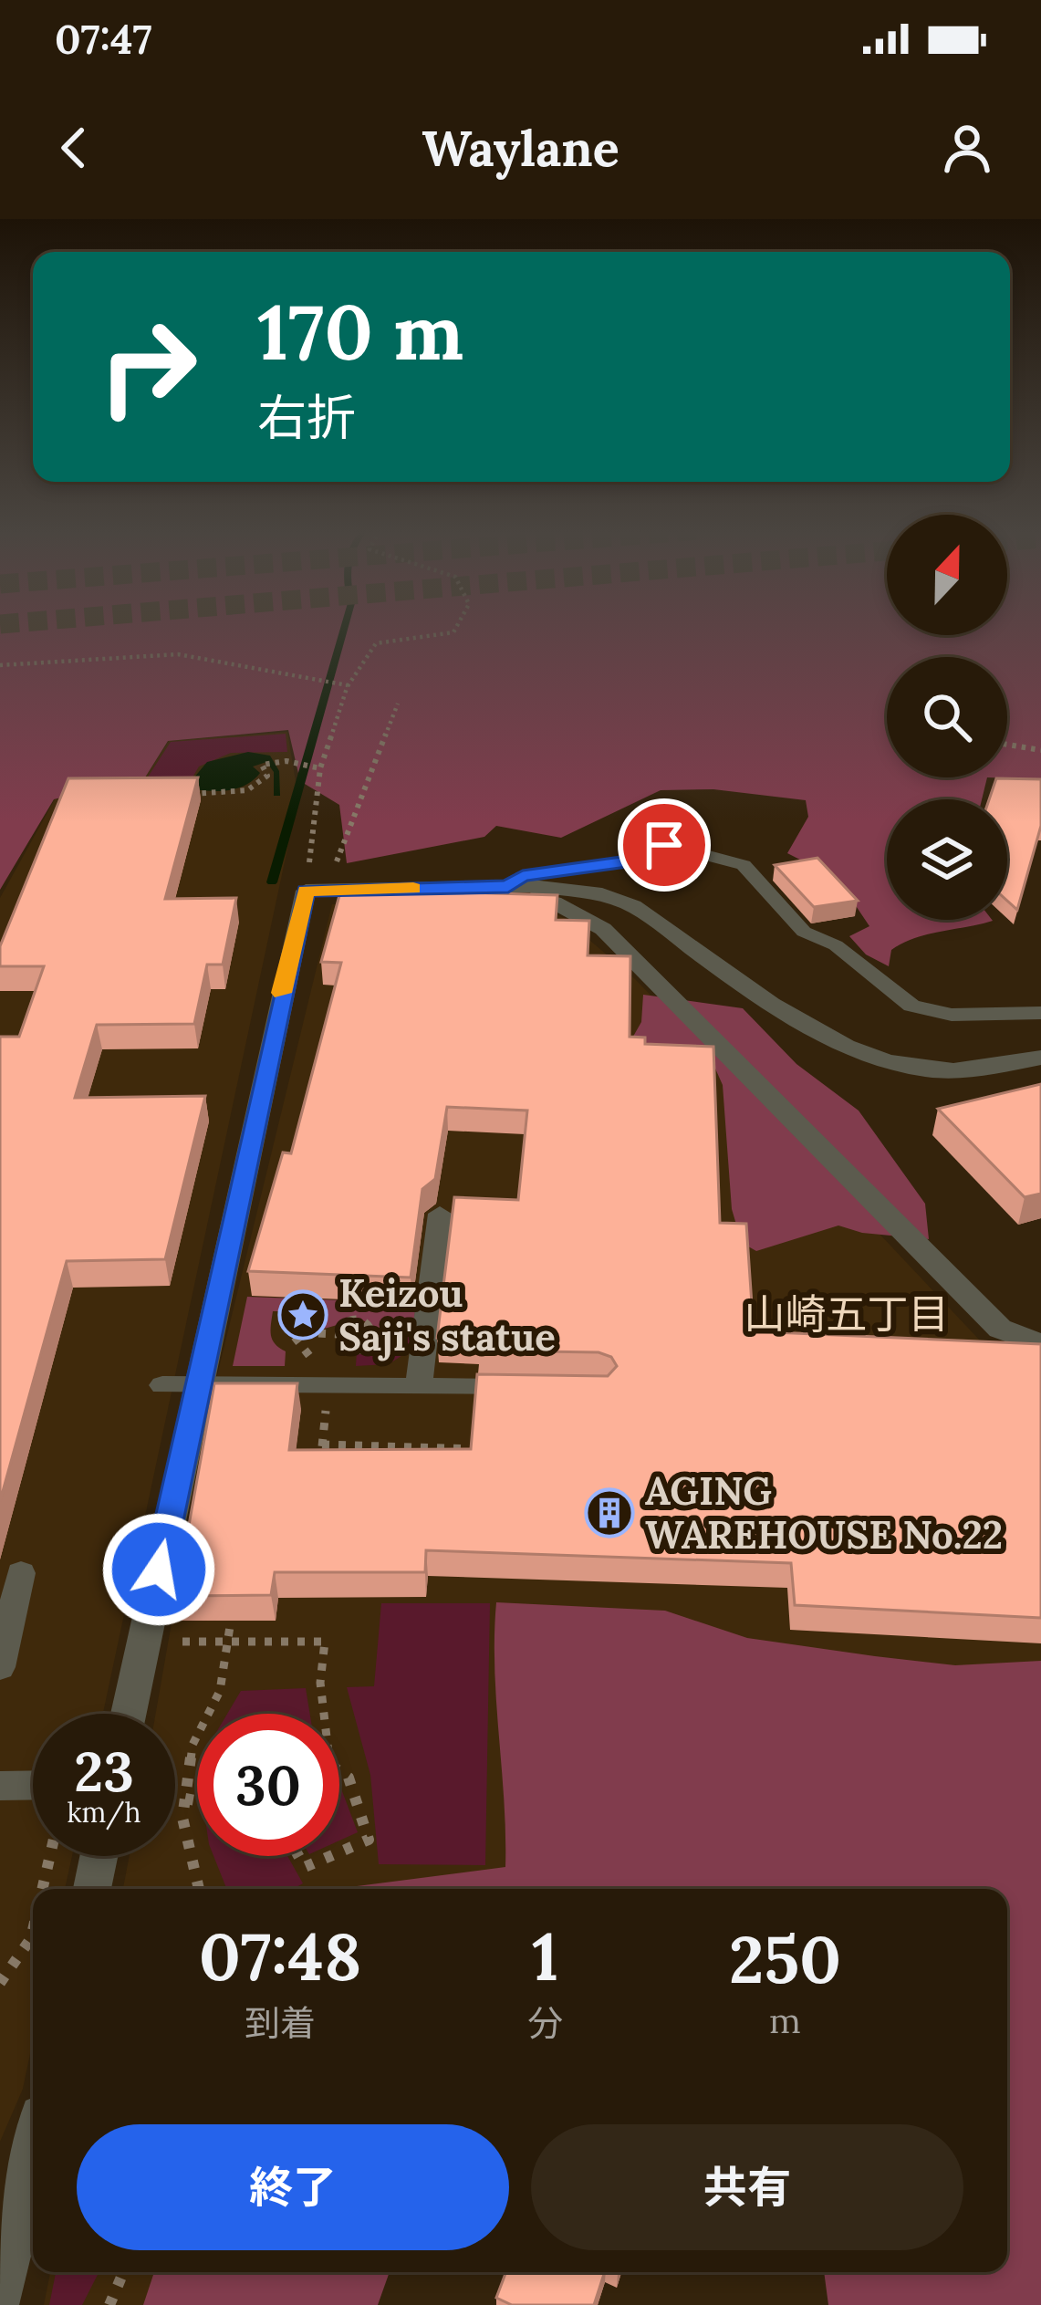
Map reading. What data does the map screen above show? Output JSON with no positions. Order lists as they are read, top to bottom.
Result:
{
  "districts": ["山崎五丁目"],
  "places": {
    "place": ["Keizou Saji's statue"],
    "building": ["AGING WAREHOUSE No.22"]
  },
  "north": "top",
  "page": {
    "status": "07:47",
    "header": "Waylane",
    "turn": ["170 m", "右折"],
    "speed": "23 km/h",
    "limit": "30",
    "eta": [
      "07:48",
      "到着",
      "1",
      "分",
      "250",
      "m"
    ],
    "buttons": ["終了", "共有"]
  }
}
